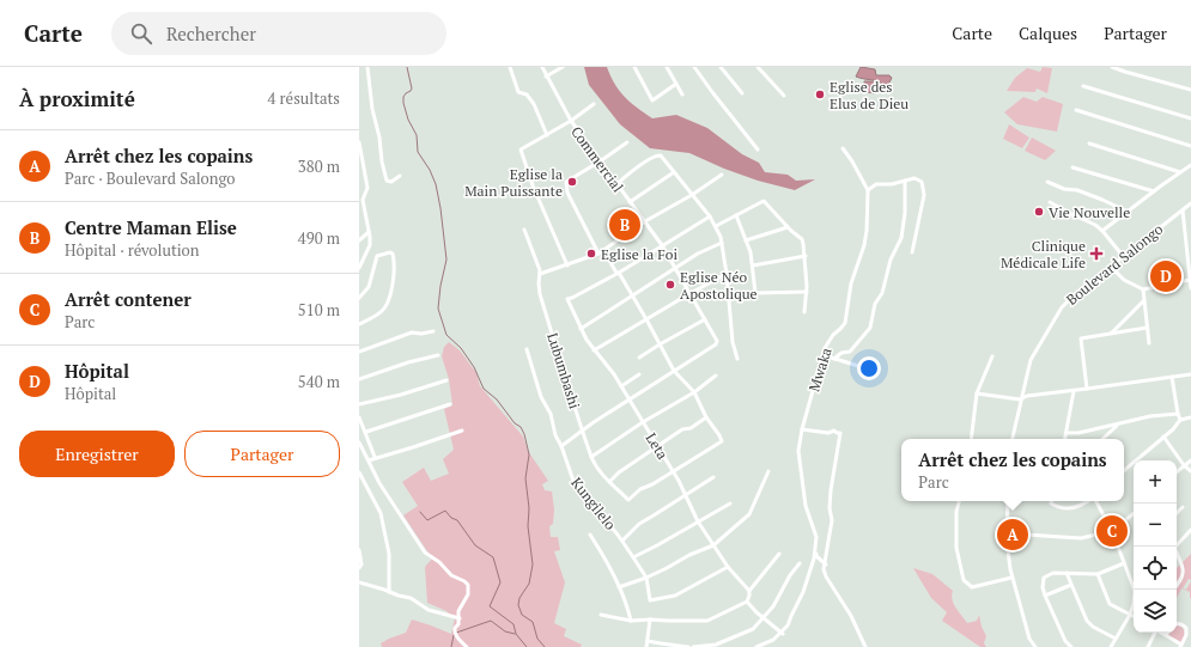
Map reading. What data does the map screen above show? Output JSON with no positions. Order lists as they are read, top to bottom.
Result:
{
  "streets": {
    "street": [
      "Commercial",
      "Boulevard Salongo",
      "Mwaka",
      "Lubumbashi",
      "Leta",
      "Kungilelo"
    ]
  },
  "crossings": [
    ["Lubumbashi", "Leta"],
    ["Leta", "Kungilelo"]
  ],
  "places": {
    "other": [
      "Eglise des Elus de Dieu",
      "Eglise la Main Puissante",
      "Vie Nouvelle",
      "Eglise la Foi",
      "Eglise Néo Apostolique"
    ],
    "health": ["Clinique Médicale Life"]
  },
  "page": {
    "header": "Carte",
    "search": "Rechercher",
    "nav": ["Carte", "Calques", "Partager"],
    "heading": ["À proximité", "4 résultats"],
    "list": [
      {
        "mark": "A",
        "name": "Arrêt chez les copains",
        "note": "Parc · Boulevard Salongo",
        "value": "380 m"
      },
      {
        "mark": "B",
        "name": "Centre Maman Elise",
        "note": "Hôpital · révolution",
        "value": "490 m"
      },
      {
        "mark": "C",
        "name": "Arrêt contener",
        "note": "Parc",
        "value": "510 m"
      },
      {
        "mark": "D",
        "name": "Hôpital",
        "note": "Hôpital",
        "value": "540 m"
      }
    ],
    "pins": [
      "B",
      "D",
      "C",
      "A"
    ],
    "buttons": ["Enregistrer", "Partager"],
    "popup": ["Arrêt chez les copains", "Parc"],
    "map_buttons": ["+", "−"]
  }
}
